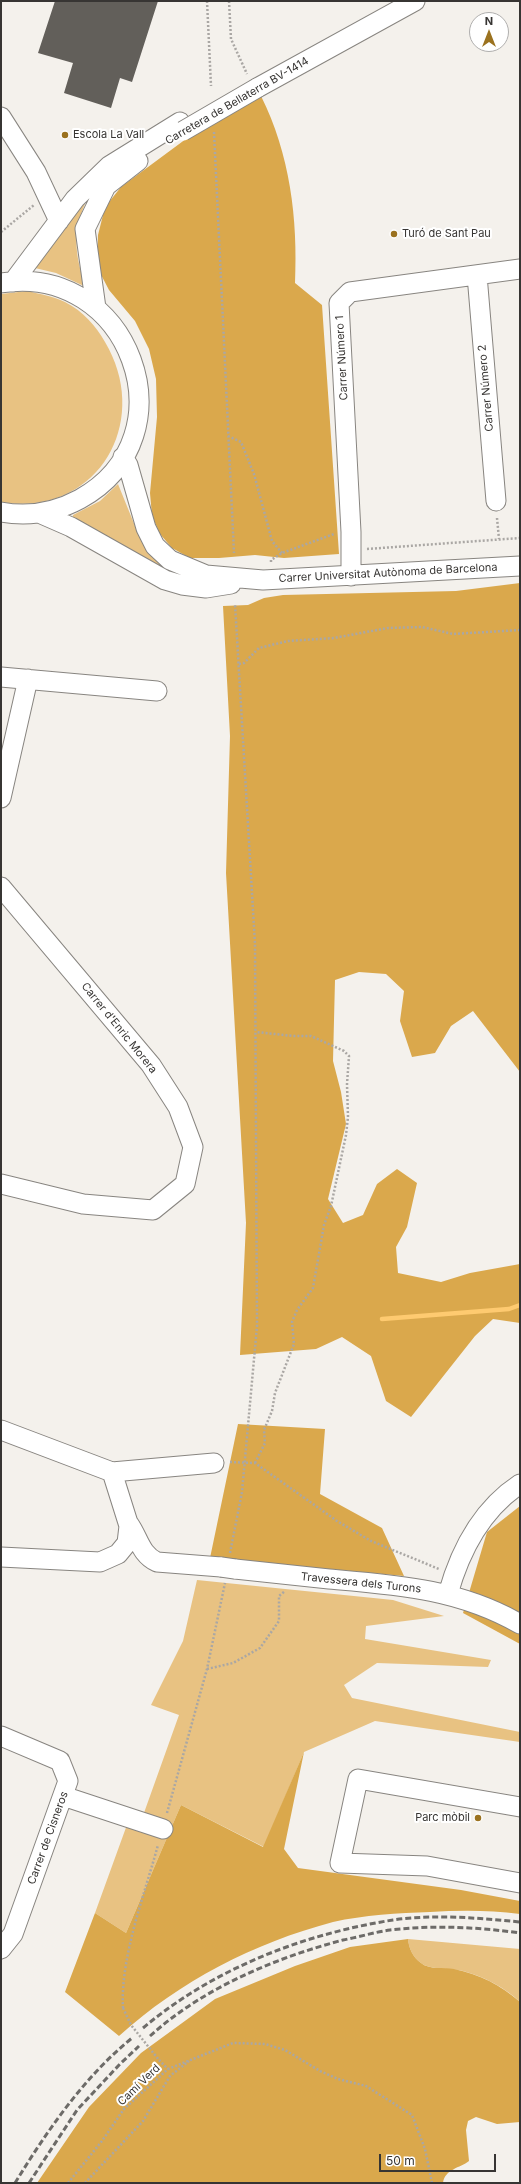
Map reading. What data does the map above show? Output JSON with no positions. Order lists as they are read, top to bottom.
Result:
{
  "streets": {
    "street": [
      "Carretera de Bellaterra BV-1414",
      "Carrer Número 1",
      "Carrer Número 2",
      "Carrer Universitat Autònoma de Barcelona",
      "Carrer d'Enric Morera",
      "Travessera dels Turons",
      "Carrer de Cisneros"
    ],
    "path": ["Camí Verd"]
  },
  "crossings": [
    ["Carrer Número 1", "Carrer Número 2"],
    ["Carrer Número 1", "Carrer Universitat Autònoma de Barcelona"],
    ["Travessera dels Turons", "Camí Verd"]
  ],
  "places": ["Escola La Vall", "Turó de Sant Pau", "Parc mòbil"],
  "scale_bar": "50 m",
  "north": "top"
}
